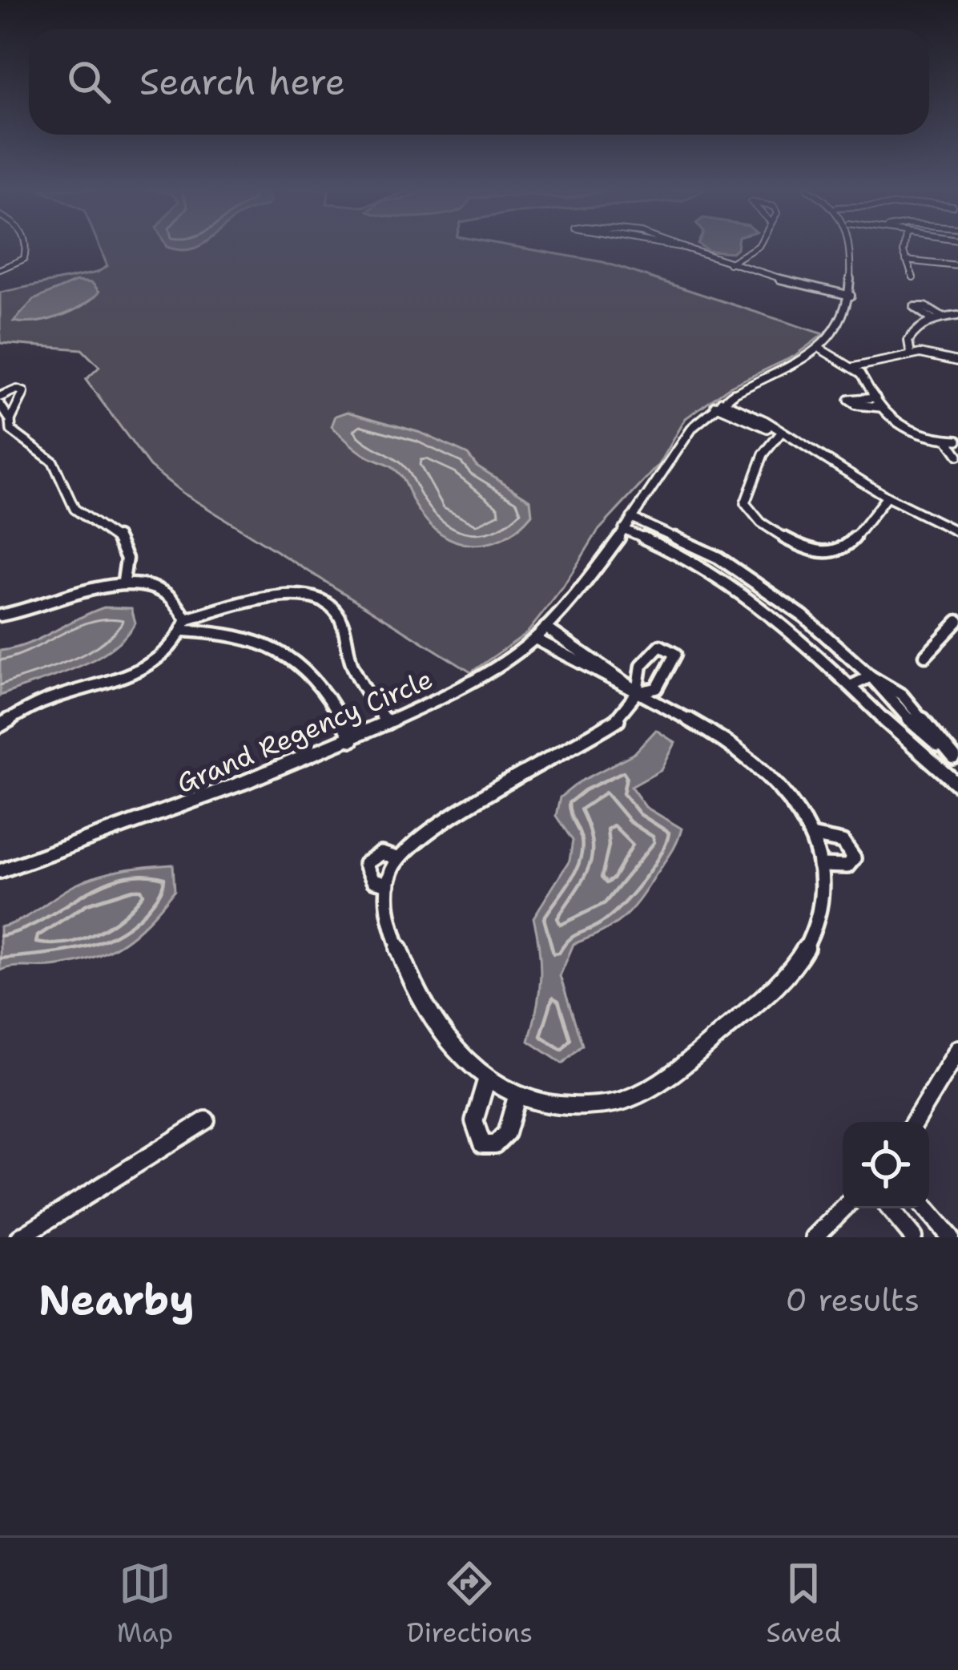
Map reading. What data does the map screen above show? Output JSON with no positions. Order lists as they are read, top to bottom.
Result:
{
  "streets": {
    "street": ["Grand Regency Circle"]
  },
  "page": {
    "search": "Search here",
    "heading": ["Nearby", "0 results"],
    "nav": ["Map", "Directions", "Saved"]
  }
}
